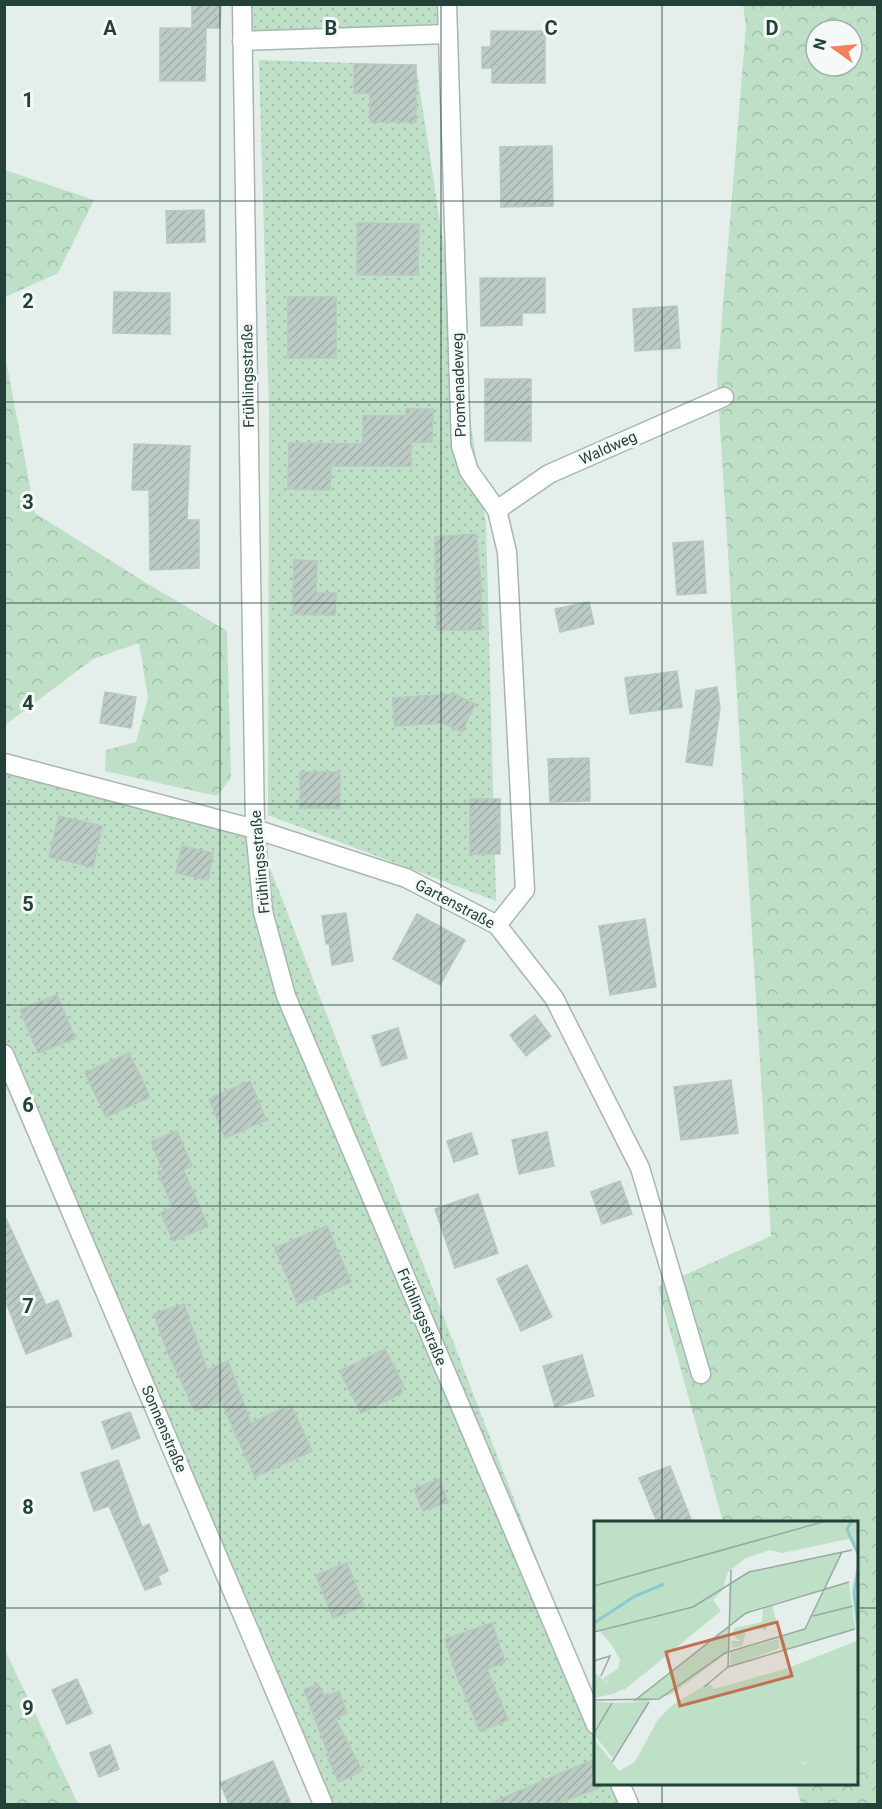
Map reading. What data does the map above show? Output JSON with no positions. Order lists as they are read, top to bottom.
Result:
{
  "streets": {
    "street": [
      "Frühlingsstraße",
      "Promenadeweg",
      "Waldweg",
      "Gartenstraße",
      "Sonnenstraße"
    ]
  },
  "crossings": [
    ["Frühlingsstraße", "Gartenstraße"],
    ["Promenadeweg", "Waldweg"],
    ["Promenadeweg", "Gartenstraße"]
  ],
  "north": "left",
  "grid": {
    "columns": [
      "A",
      "B",
      "C",
      "D"
    ],
    "rows": [
      "1",
      "2",
      "3",
      "4",
      "5",
      "6",
      "7",
      "8",
      "9"
    ]
  }
}
